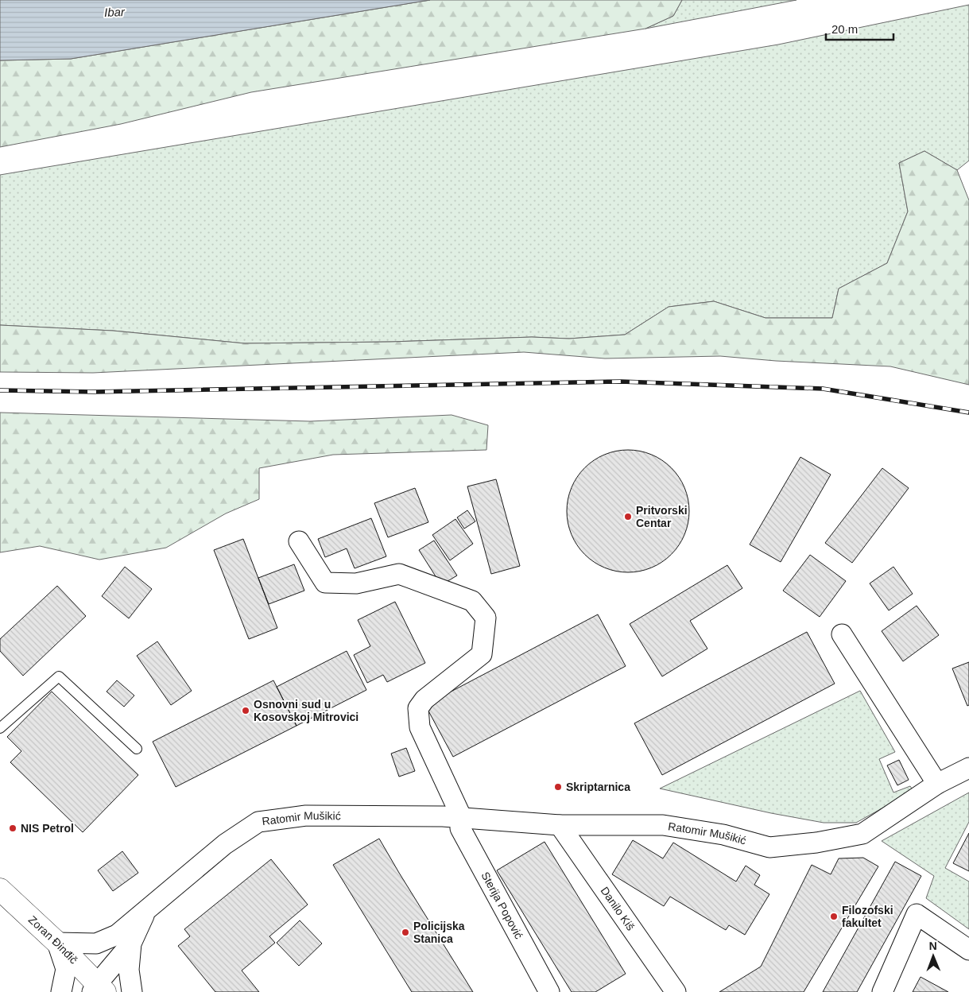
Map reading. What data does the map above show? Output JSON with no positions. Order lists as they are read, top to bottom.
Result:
{
  "streets": {
    "main road": ["Zoran Đinđič"],
    "street": ["Ratomir Mušikić", "Sterija Popović", "Danilo Kiš"]
  },
  "crossings": [
    ["Ratomir Mušikić", "Sterija Popović"],
    ["Ratomir Mušikić", "Danilo Kiš"],
    ["Ratomir Mušikić", "Zoran Đinđič"]
  ],
  "water": ["Ibar"],
  "places": [
    "Pritvorski Centar",
    "Osnovni sud u Kosovskoj Mitrovici",
    "Skriptarnica",
    "NIS Petrol",
    "Filozofski fakultet",
    "Policijska Stanica"
  ],
  "scale_bar": "20 m",
  "north": "top"
}
